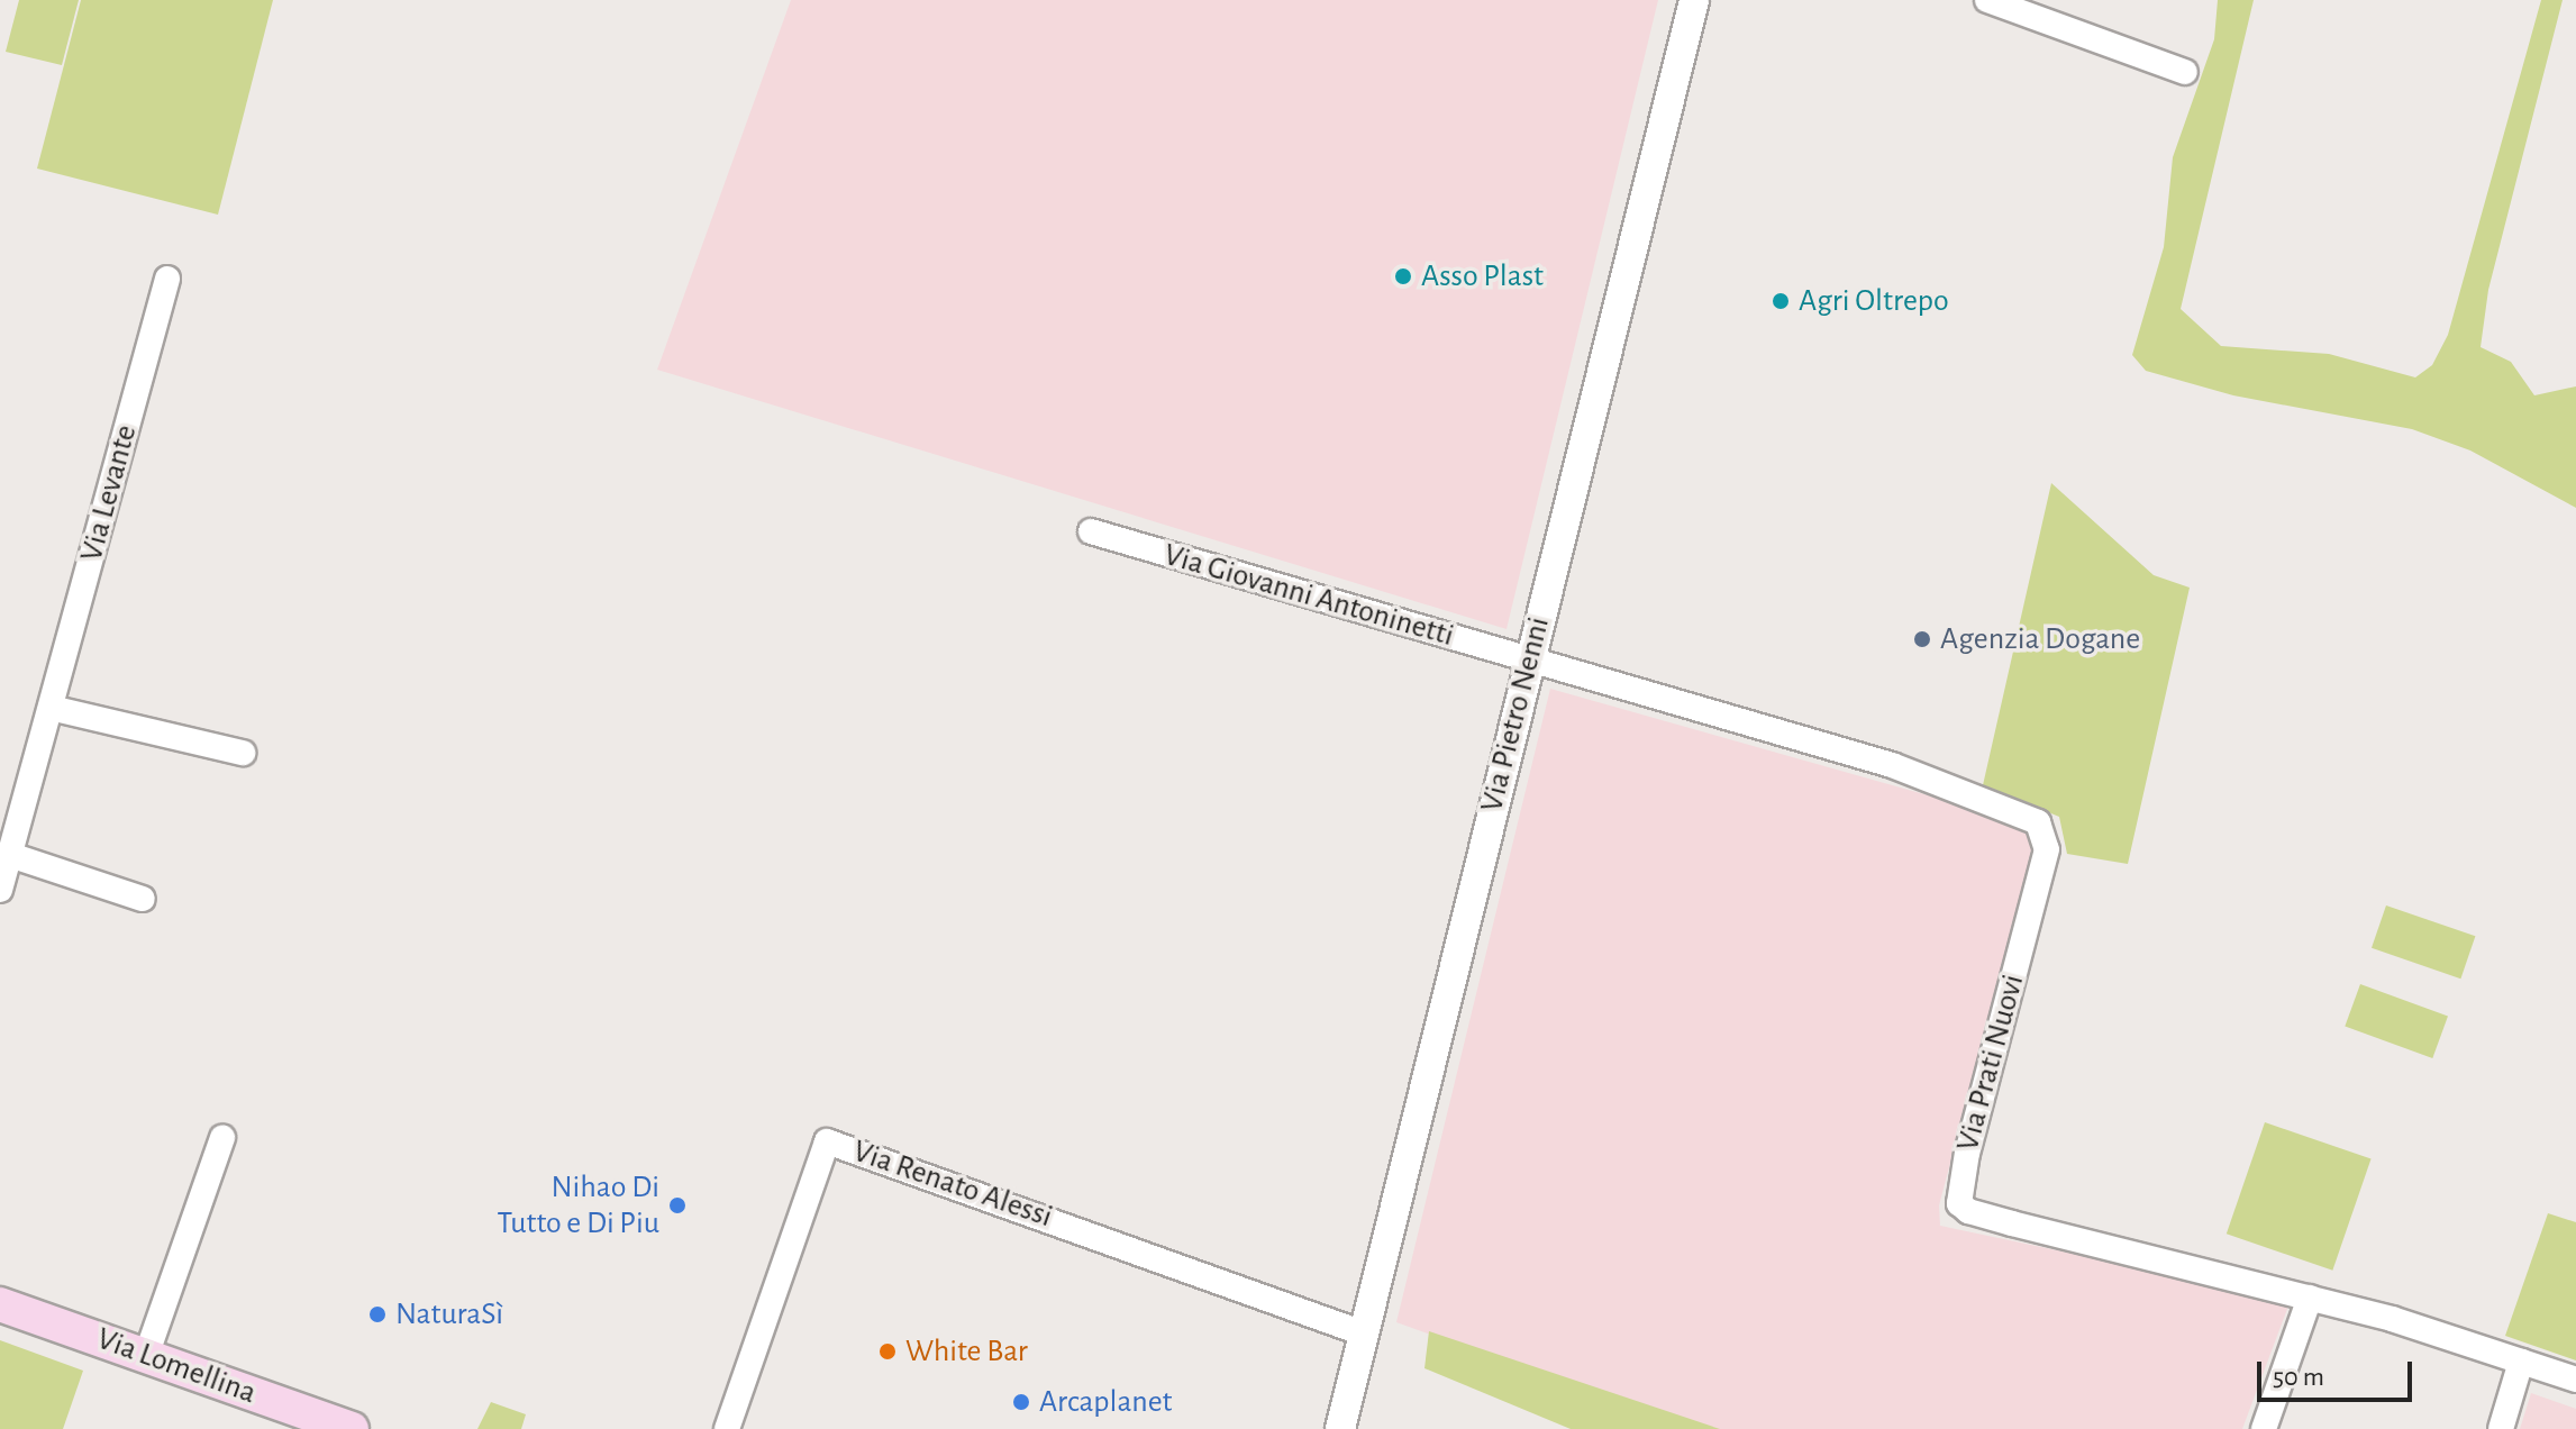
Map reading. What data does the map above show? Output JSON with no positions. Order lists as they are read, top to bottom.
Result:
{
  "streets": {
    "main road": ["Via Lomellina"],
    "street": [
      "Via Levante",
      "Via Giovanni Antoninetti",
      "Via Pietro Nenni",
      "Via Prati Nuovi",
      "Via Renato Alessi"
    ]
  },
  "crossings": [
    ["Via Giovanni Antoninetti", "Via Pietro Nenni"],
    ["Via Giovanni Antoninetti", "Via Prati Nuovi"],
    ["Via Pietro Nenni", "Via Prati Nuovi"],
    ["Via Pietro Nenni", "Via Renato Alessi"]
  ],
  "places": [
    "Asso Plast",
    "Agri Oltrepo",
    "Agenzia Dogane",
    "Nihao Di Tutto e Di Piu",
    "NaturaSì",
    "White Bar",
    "Arcaplanet"
  ],
  "scale_bar": "50 m"
}
